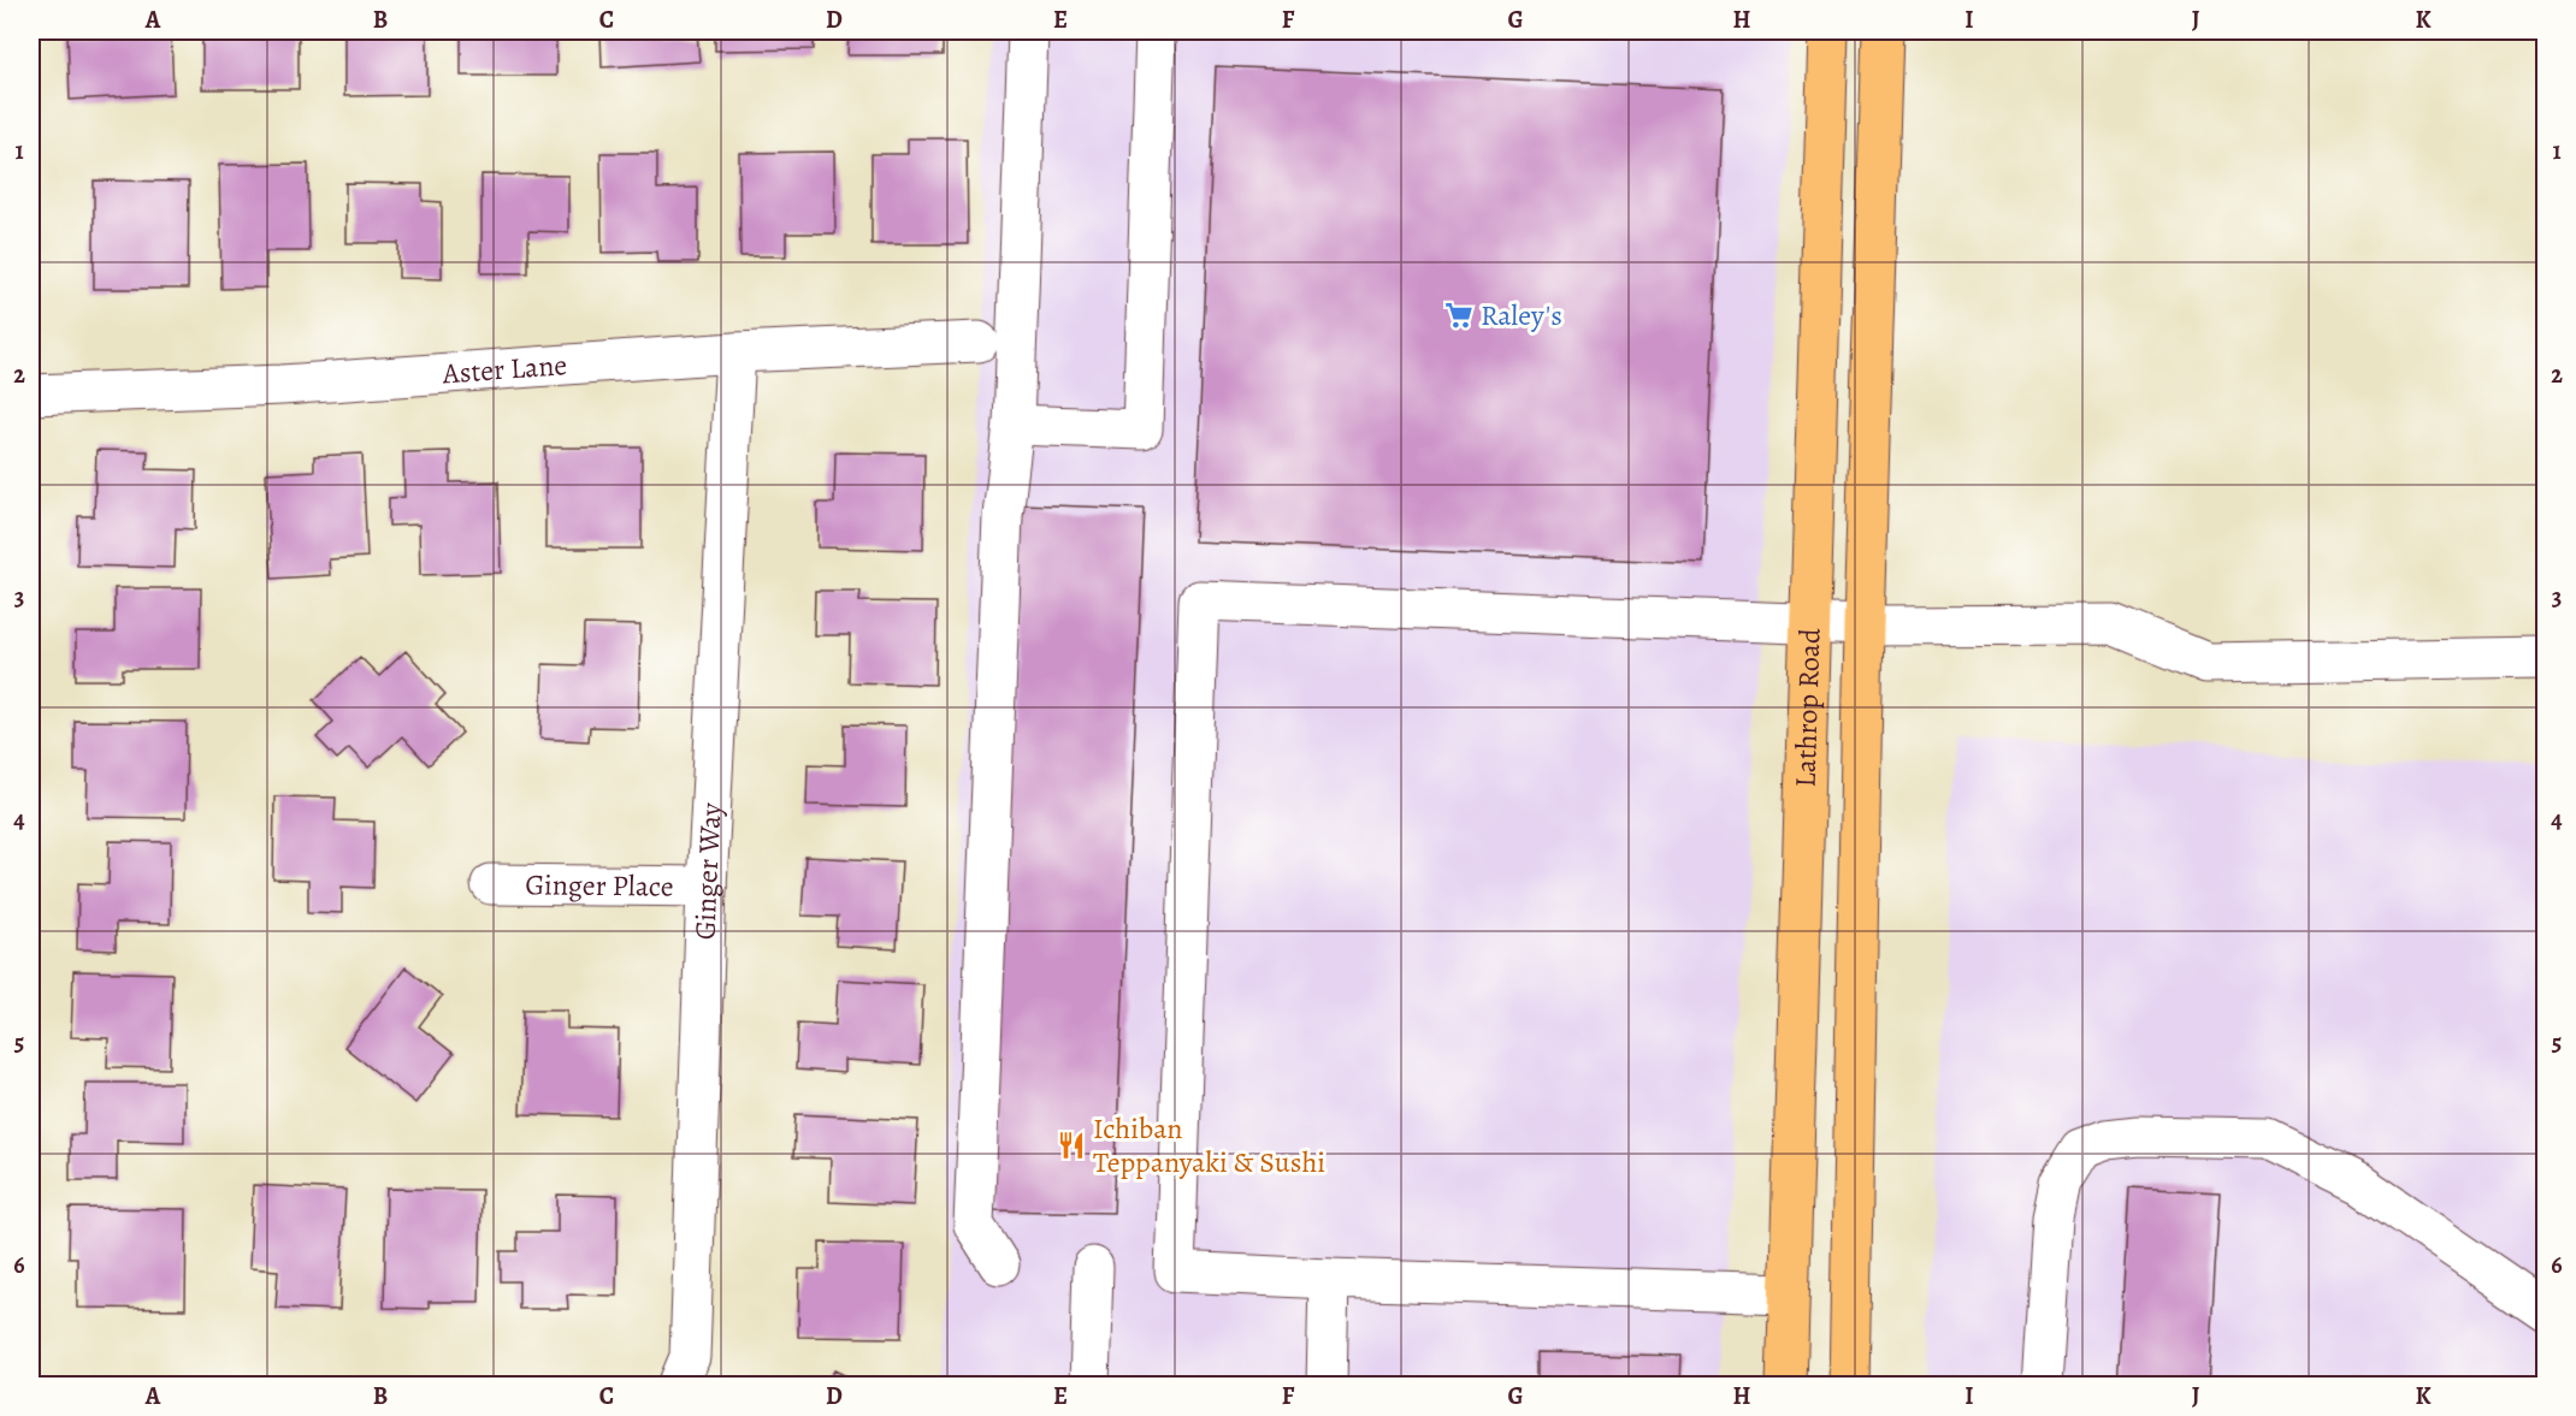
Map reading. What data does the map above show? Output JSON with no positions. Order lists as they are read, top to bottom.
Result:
{
  "streets": {
    "main road": ["Lathrop Road"],
    "street": ["Aster Lane", "Ginger Way", "Ginger Place"]
  },
  "crossings": [
    ["Aster Lane", "Ginger Way"],
    ["Ginger Way", "Ginger Place"]
  ],
  "places": {
    "supermarket": ["Raley's"],
    "restaurant": ["Ichiban Teppanyaki & Sushi"]
  },
  "grid": {
    "columns": [
      "A",
      "B",
      "C",
      "D",
      "E",
      "F",
      "G",
      "H",
      "I",
      "J",
      "K"
    ],
    "rows": [
      "1",
      "2",
      "3",
      "4",
      "5",
      "6"
    ]
  }
}
